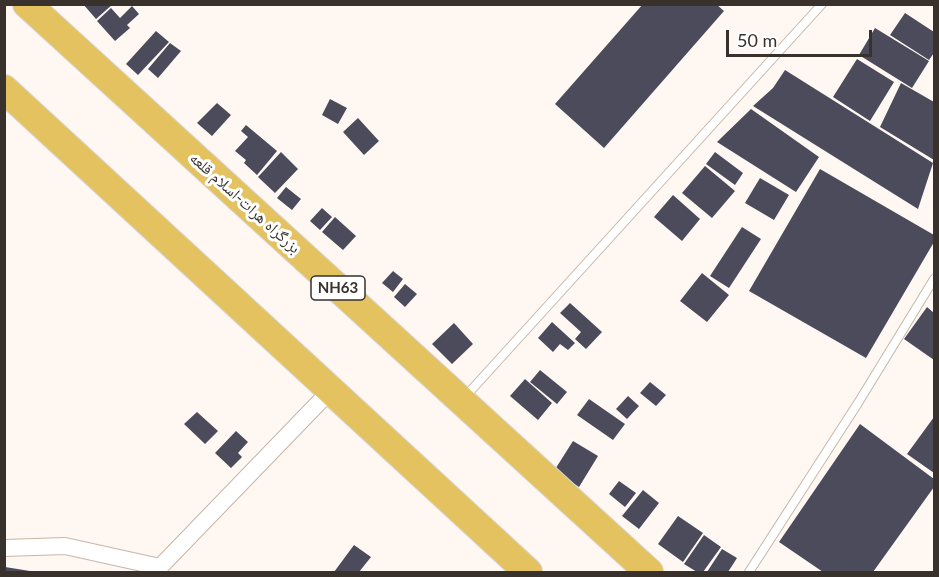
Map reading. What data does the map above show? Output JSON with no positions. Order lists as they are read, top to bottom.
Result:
{
  "streets": {
    "highway": ["بزرگراه هرات-اسلام قلعه", "NH63"]
  },
  "scale_bar": "50 m"
}
